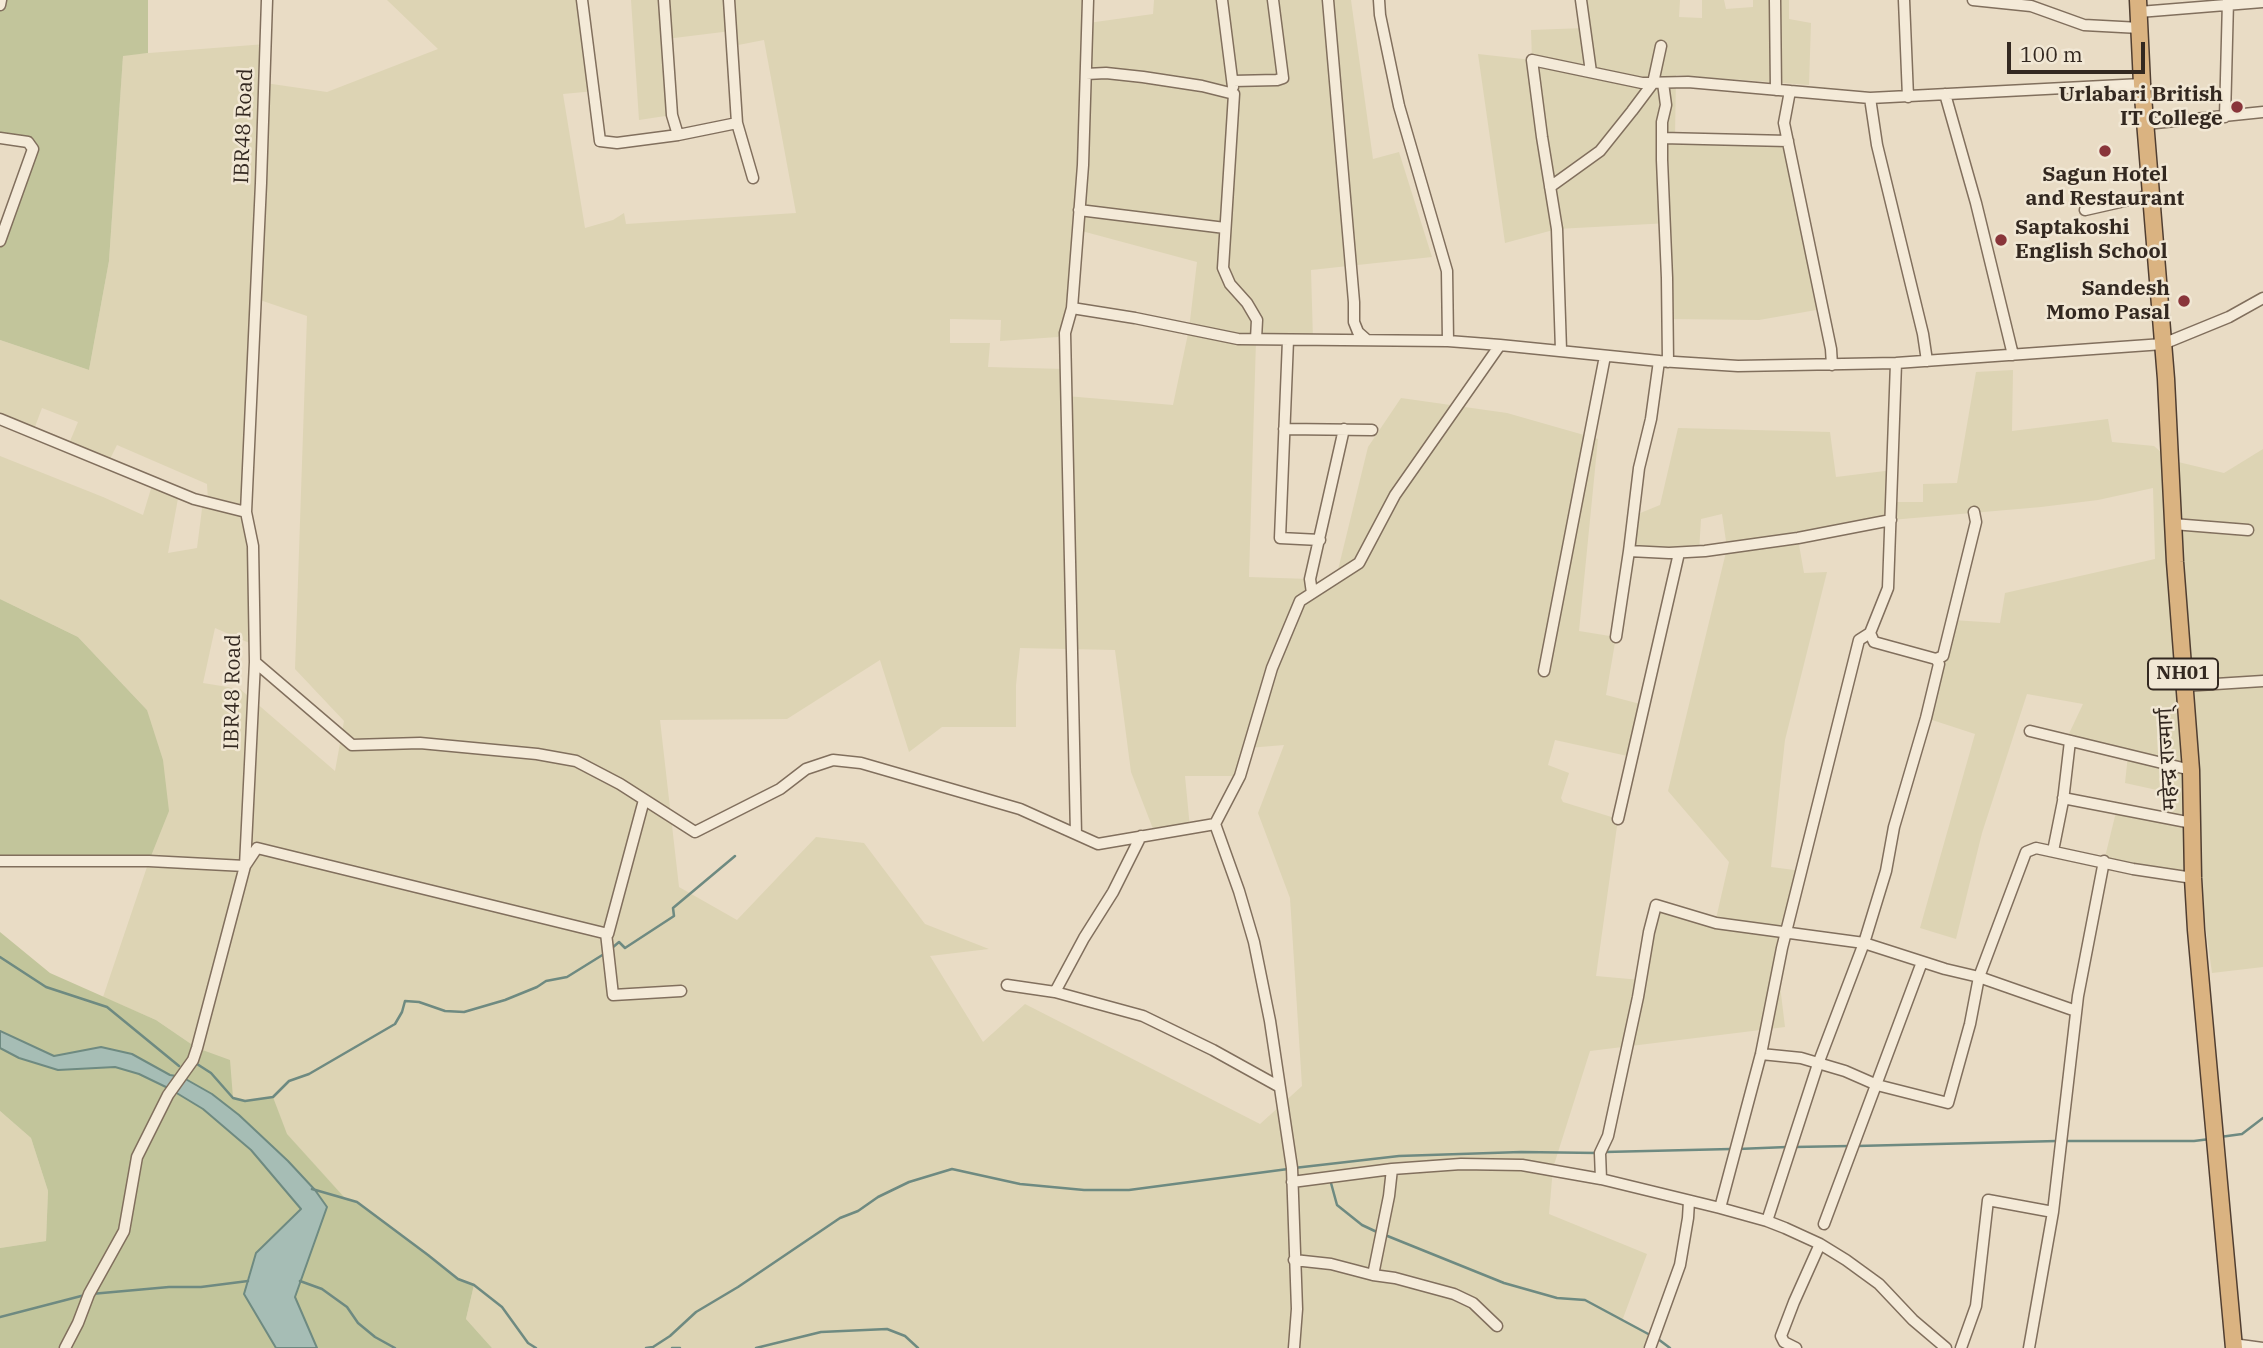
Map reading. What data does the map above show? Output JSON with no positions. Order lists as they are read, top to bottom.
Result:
{
  "streets": {
    "highway": ["NH01", "महेन्द्र राज्मार्ग्"],
    "street": ["IBR48 Road"]
  },
  "places": [
    "Urlabari British IT College",
    "Sagun Hotel and Restaurant",
    "Saptakoshi English School",
    "Sandesh Momo Pasal"
  ],
  "scale_bar": "100 m"
}
